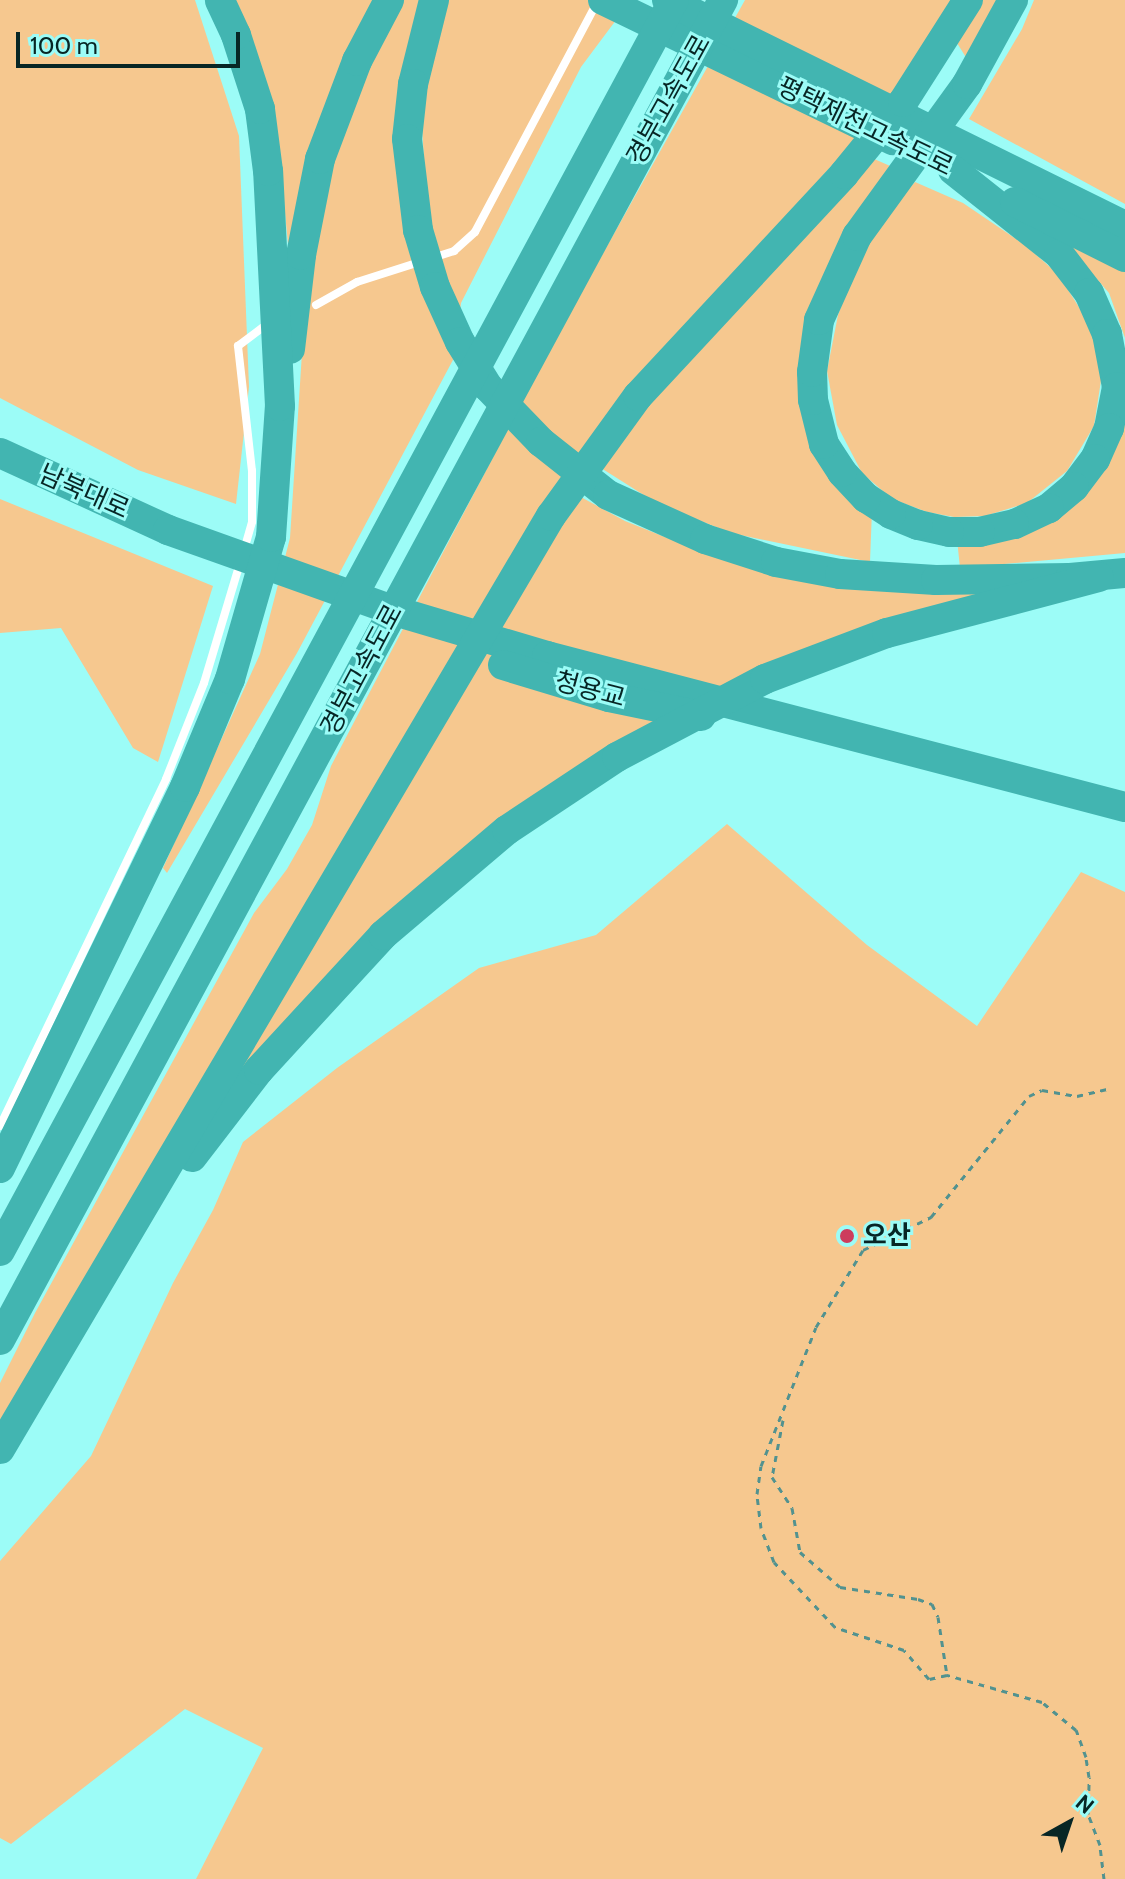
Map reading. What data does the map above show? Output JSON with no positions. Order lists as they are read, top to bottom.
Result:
{
  "streets": {
    "highway": [
      "경부고속도로",
      "평택제천고속도로",
      "남북대로",
      "청용교"
    ]
  },
  "crossings": [
    ["남북대로", "청용교"]
  ],
  "places": ["오산"],
  "scale_bar": "100 m",
  "north": "top right"
}
